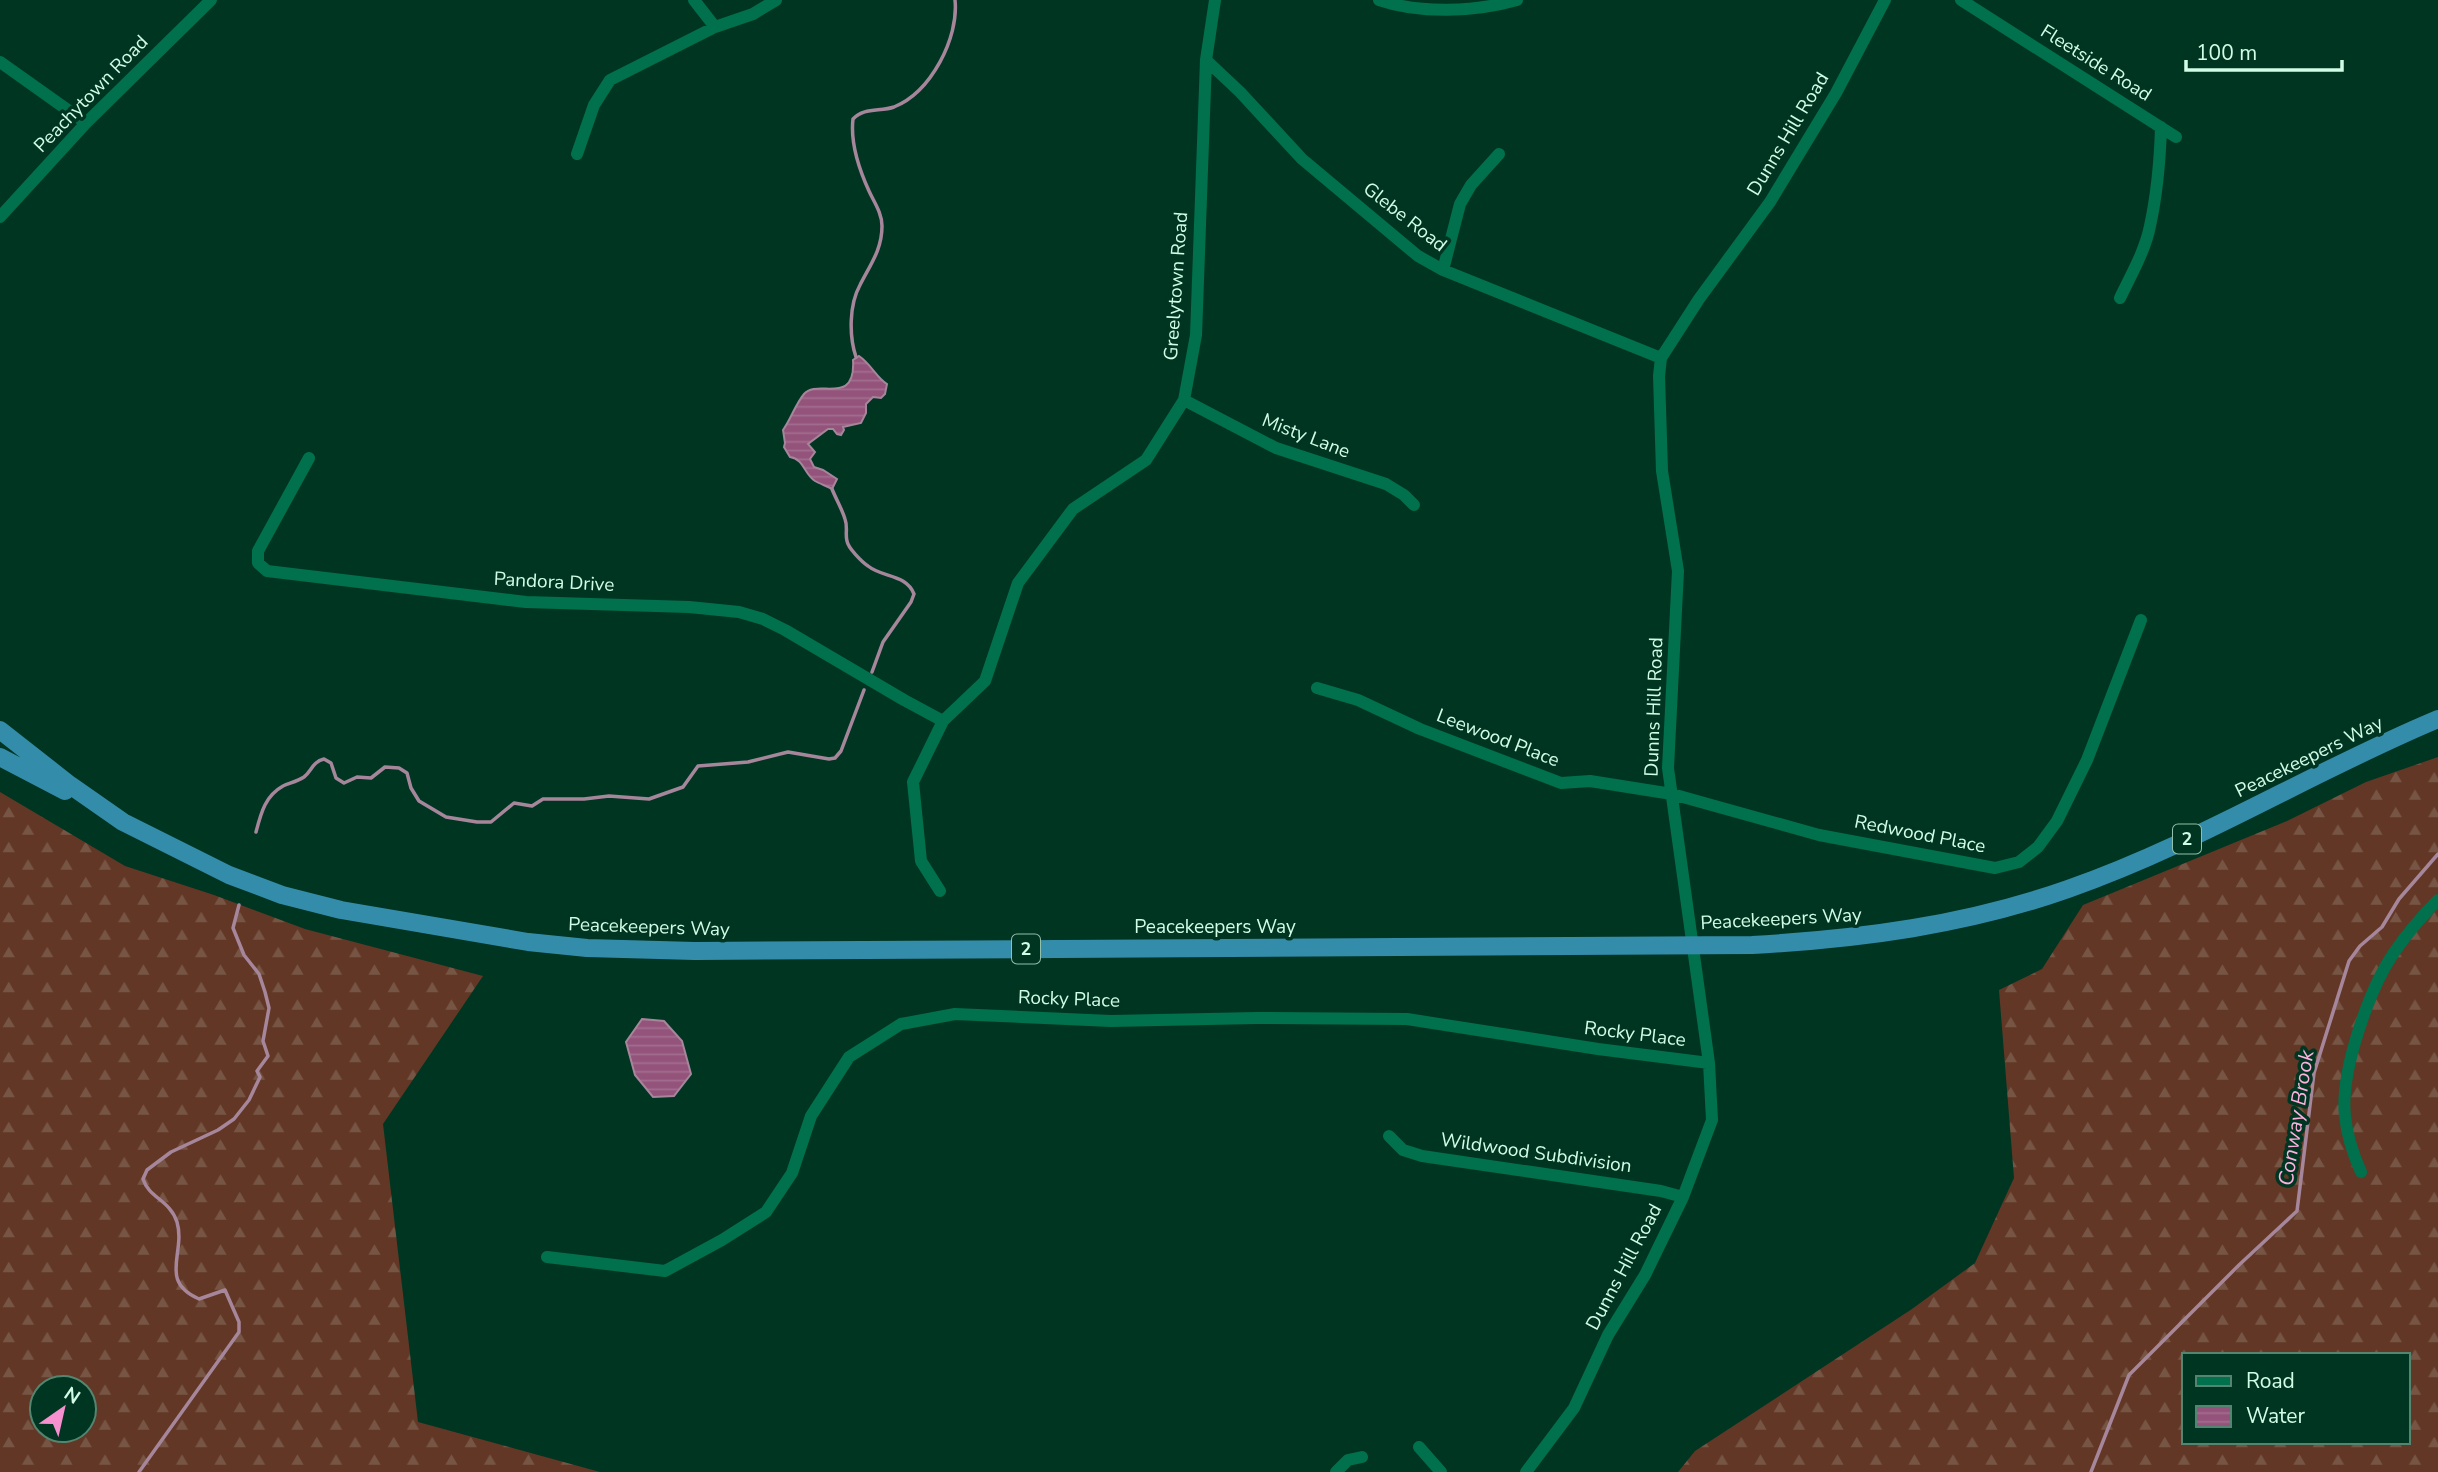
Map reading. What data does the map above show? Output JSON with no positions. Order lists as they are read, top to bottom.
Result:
{
  "streets": {
    "highway": ["Peacekeepers Way", "2"],
    "street": [
      "Fleetside Road",
      "Peachytown Road",
      "Dunns Hill Road",
      "Glebe Road",
      "Greelytown Road",
      "Misty Lane",
      "Pandora Drive",
      "Leewood Place",
      "Redwood Place",
      "Rocky Place",
      "Wildwood Subdivision"
    ]
  },
  "crossings": [
    ["Dunns Hill Road", "Glebe Road"],
    ["Dunns Hill Road", "Leewood Place"],
    ["Dunns Hill Road", "Redwood Place"],
    ["Dunns Hill Road", "Rocky Place"],
    ["Dunns Hill Road", "Wildwood Subdivision"],
    ["Glebe Road", "Greelytown Road"],
    ["Greelytown Road", "Misty Lane"],
    ["Greelytown Road", "Pandora Drive"],
    ["Leewood Place", "Redwood Place"]
  ],
  "water": ["Conway Brook"],
  "legend": ["Road", "Water"],
  "scale_bar": "100 m",
  "north": "top right"
}
